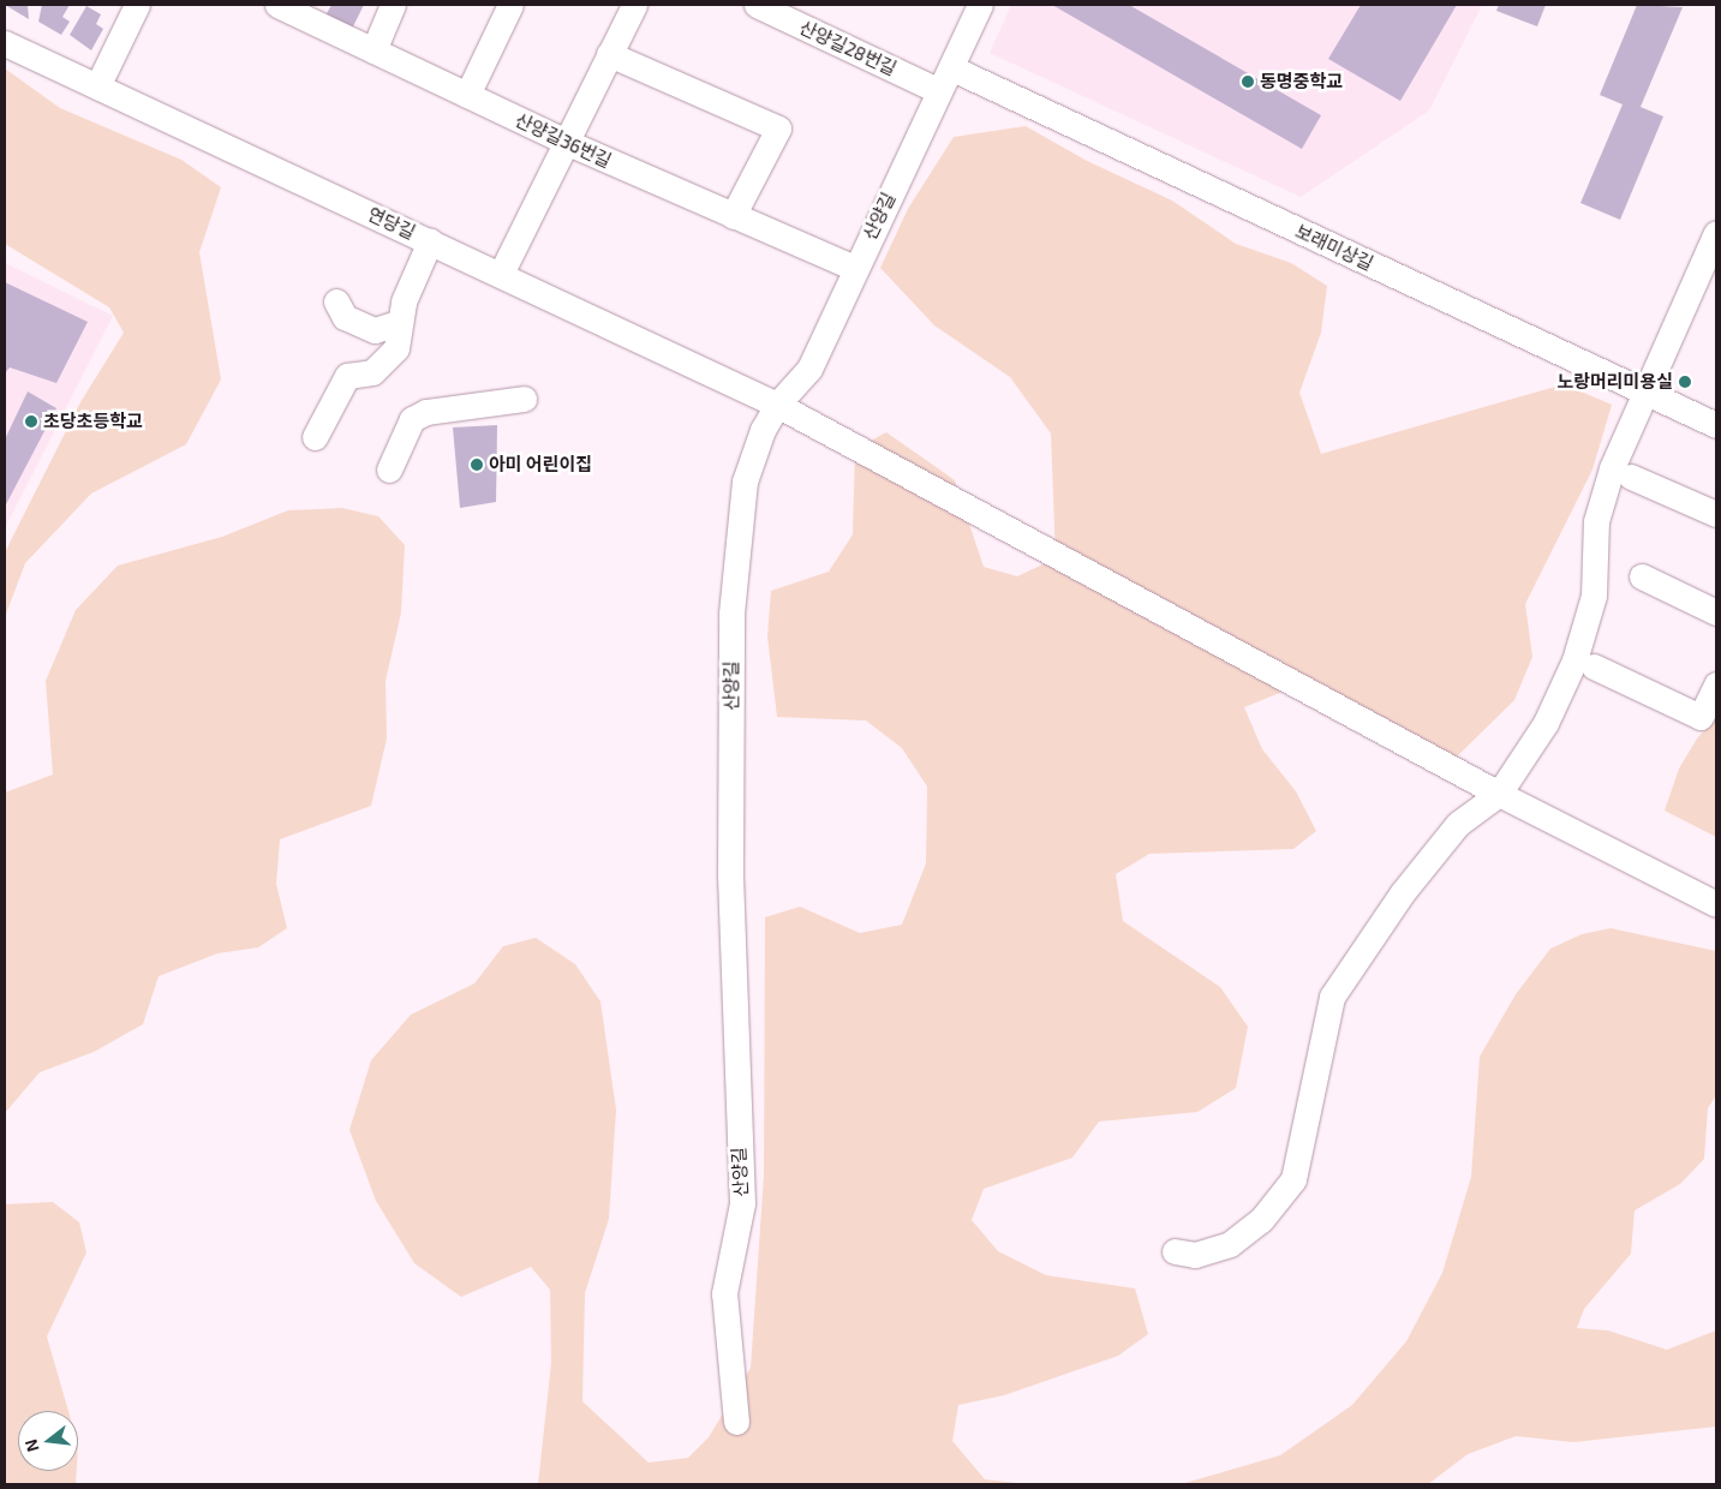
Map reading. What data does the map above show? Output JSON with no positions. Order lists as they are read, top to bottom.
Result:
{
  "streets": {
    "street": [
      "산양길28번길",
      "산양길36번길",
      "산양길",
      "연당길",
      "보래미상길"
    ]
  },
  "crossings": [
    ["산양길28번길", "산양길"],
    ["산양길36번길", "산양길"],
    ["산양길", "연당길"],
    ["산양길", "보래미상길"]
  ],
  "places": [
    "동명중학교",
    "노랑머리미용실",
    "초당초등학교",
    "아미 어린이집"
  ],
  "north": "left"
}
